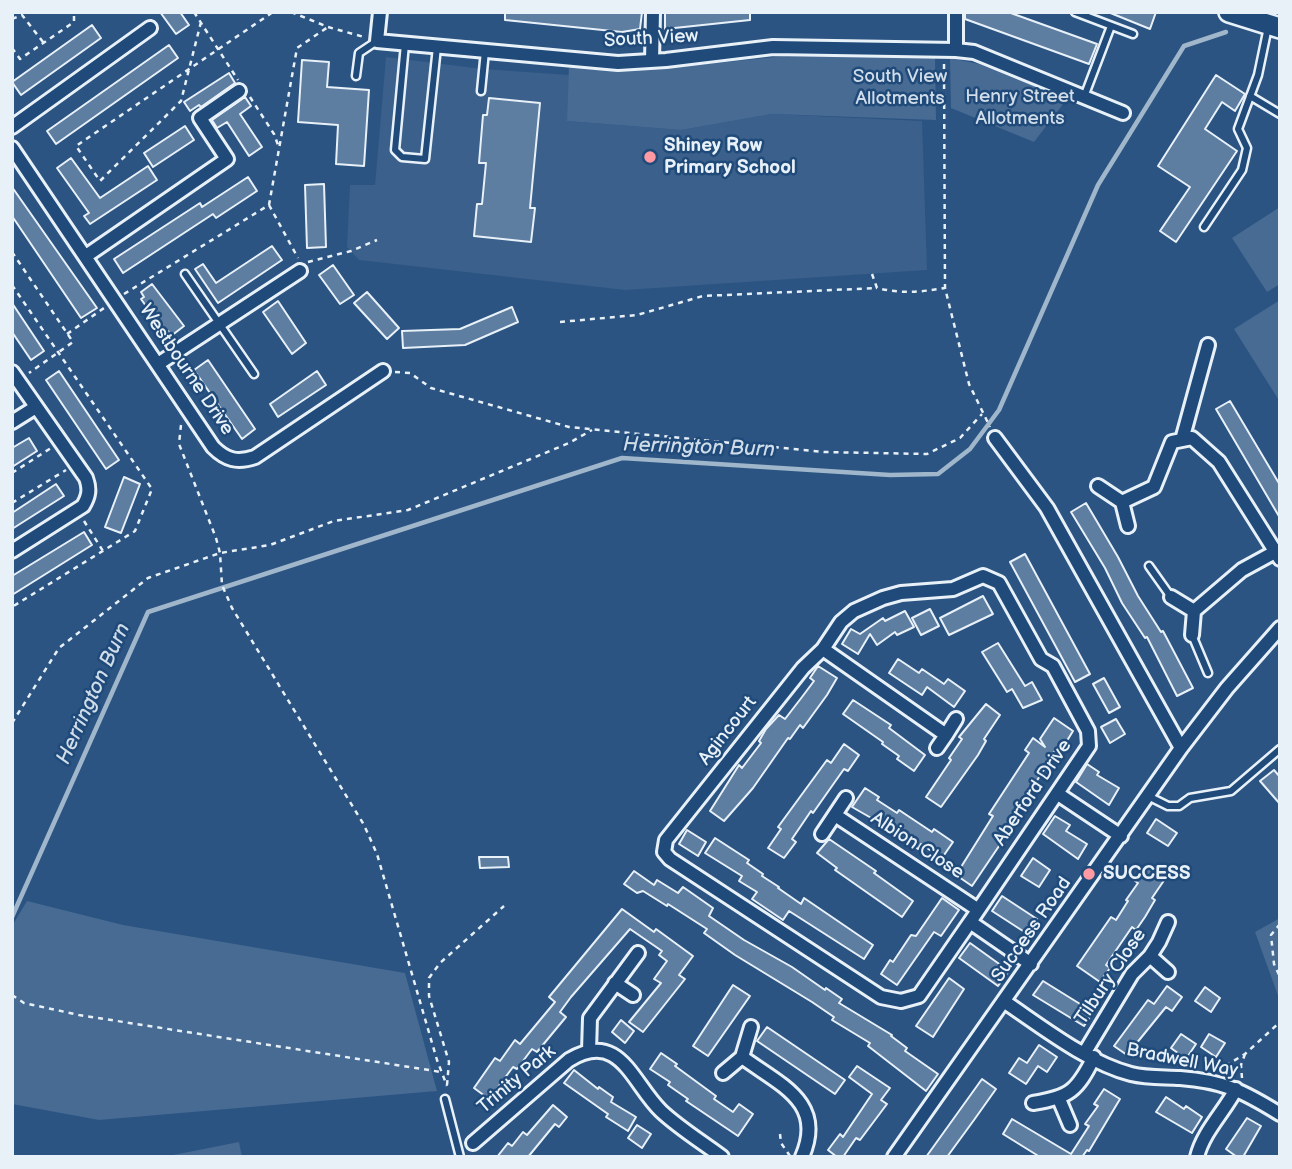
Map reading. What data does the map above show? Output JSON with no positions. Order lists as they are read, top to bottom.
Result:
{
  "streets": {
    "street": [
      "South View",
      "Westbourne Drive",
      "Agincourt",
      "Aberford Drive",
      "Albion Close",
      "Success Road",
      "Tilbury Close",
      "Bradwell Way",
      "Trinity Park"
    ]
  },
  "crossings": [
    ["Agincourt", "Aberford Drive"],
    ["Aberford Drive", "Albion Close"],
    ["Success Road", "Bradwell Way"],
    ["Tilbury Close", "Bradwell Way"]
  ],
  "water": ["Herrington Burn"],
  "parks": ["South View Allotments", "Henry Street Allotments"],
  "places": ["Shiney Row Primary School", "SUCCESS"]
}
